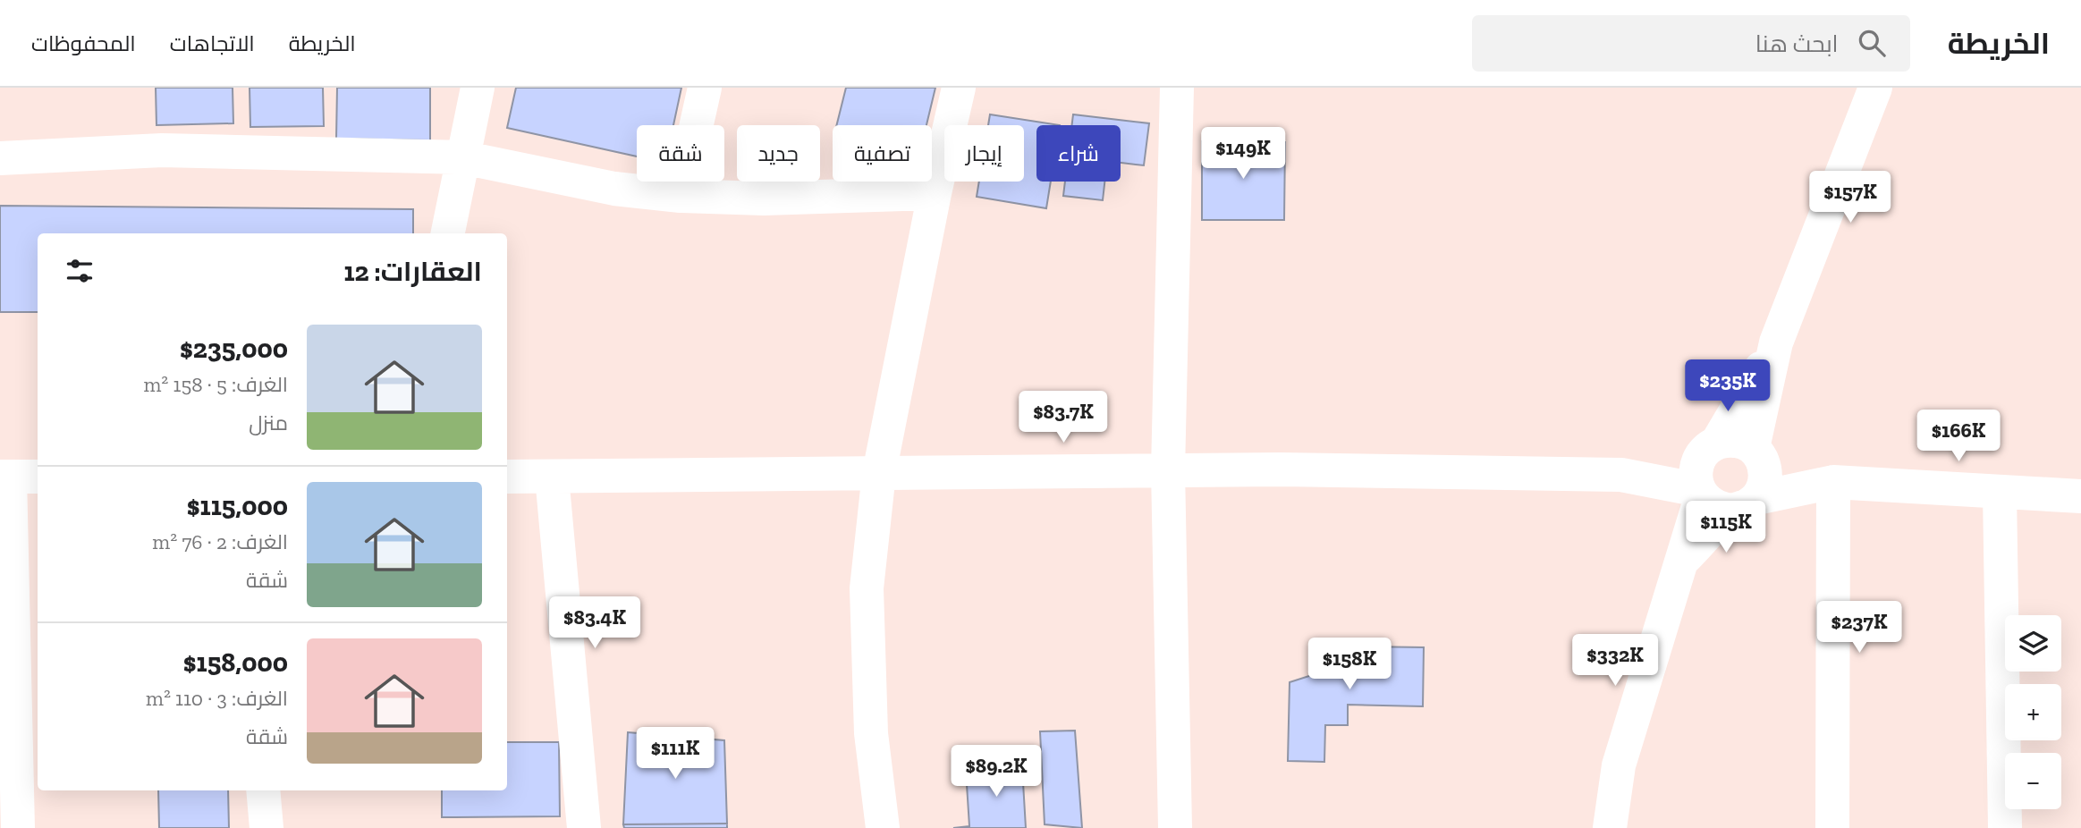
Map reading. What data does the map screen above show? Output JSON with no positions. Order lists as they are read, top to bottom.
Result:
{
  "page": {
    "header": "الخريطة",
    "search": "ابحث هنا",
    "nav": ["الخريطة", "الاتجاهات", "المحفوظات"],
    "chip": [
      "شراء",
      "إيجار",
      "تصفية",
      "جديد",
      "شقة"
    ],
    "price": [
      "$149K",
      "$157K",
      "$235K",
      "$83.7K",
      "$166K",
      "$115K",
      "$83.4K",
      "$237K",
      "$332K",
      "$158K",
      "$111K",
      "$89.2K"
    ],
    "heading": "العقارات: 12",
    "list": [
      {
        "name": "$235,000",
        "note": "الغرف: 5 · 158 m² · منزل"
      },
      {
        "name": "$115,000",
        "note": "الغرف: 2 · 76 m² · شقة"
      },
      {
        "name": "$158,000",
        "note": "الغرف: 3 · 110 m² · شقة"
      }
    ],
    "map_buttons": ["+", "−"]
  }
}
